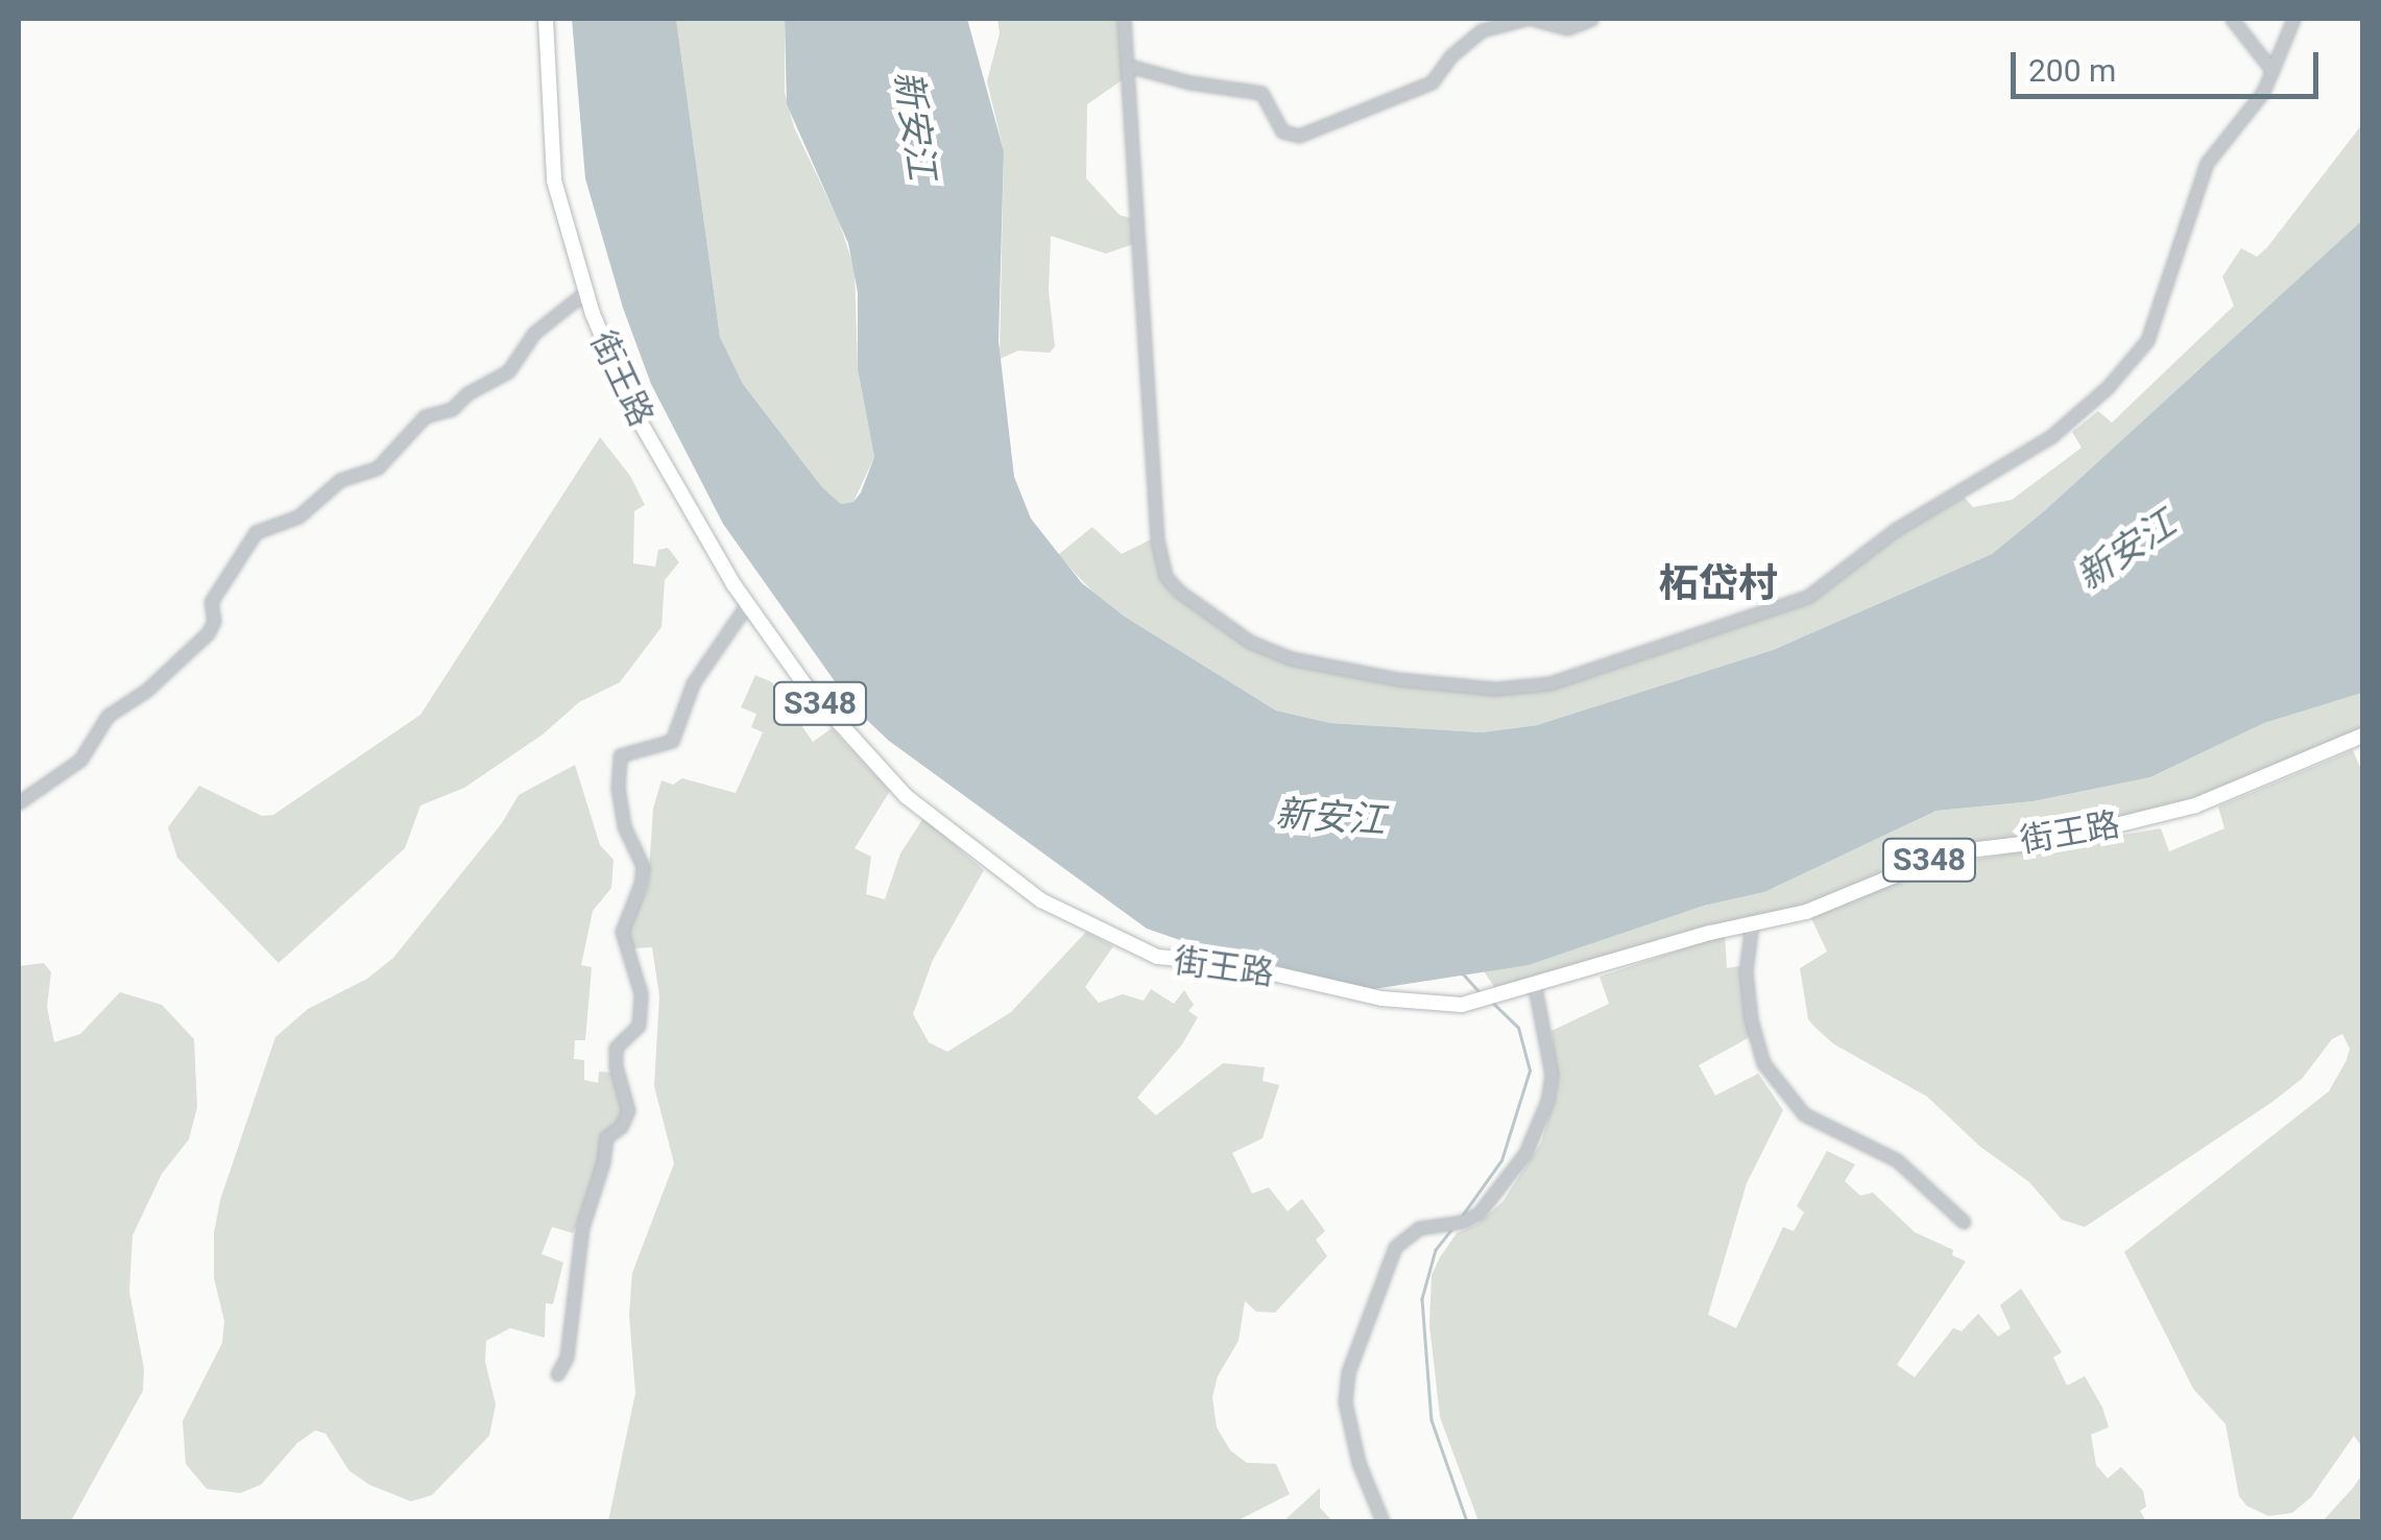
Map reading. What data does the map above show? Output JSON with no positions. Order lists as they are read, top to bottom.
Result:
{
  "streets": {
    "main road": ["街王路", "S348"]
  },
  "districts": ["柘岱村"],
  "water": ["新安江"],
  "scale_bar": "200 m"
}
